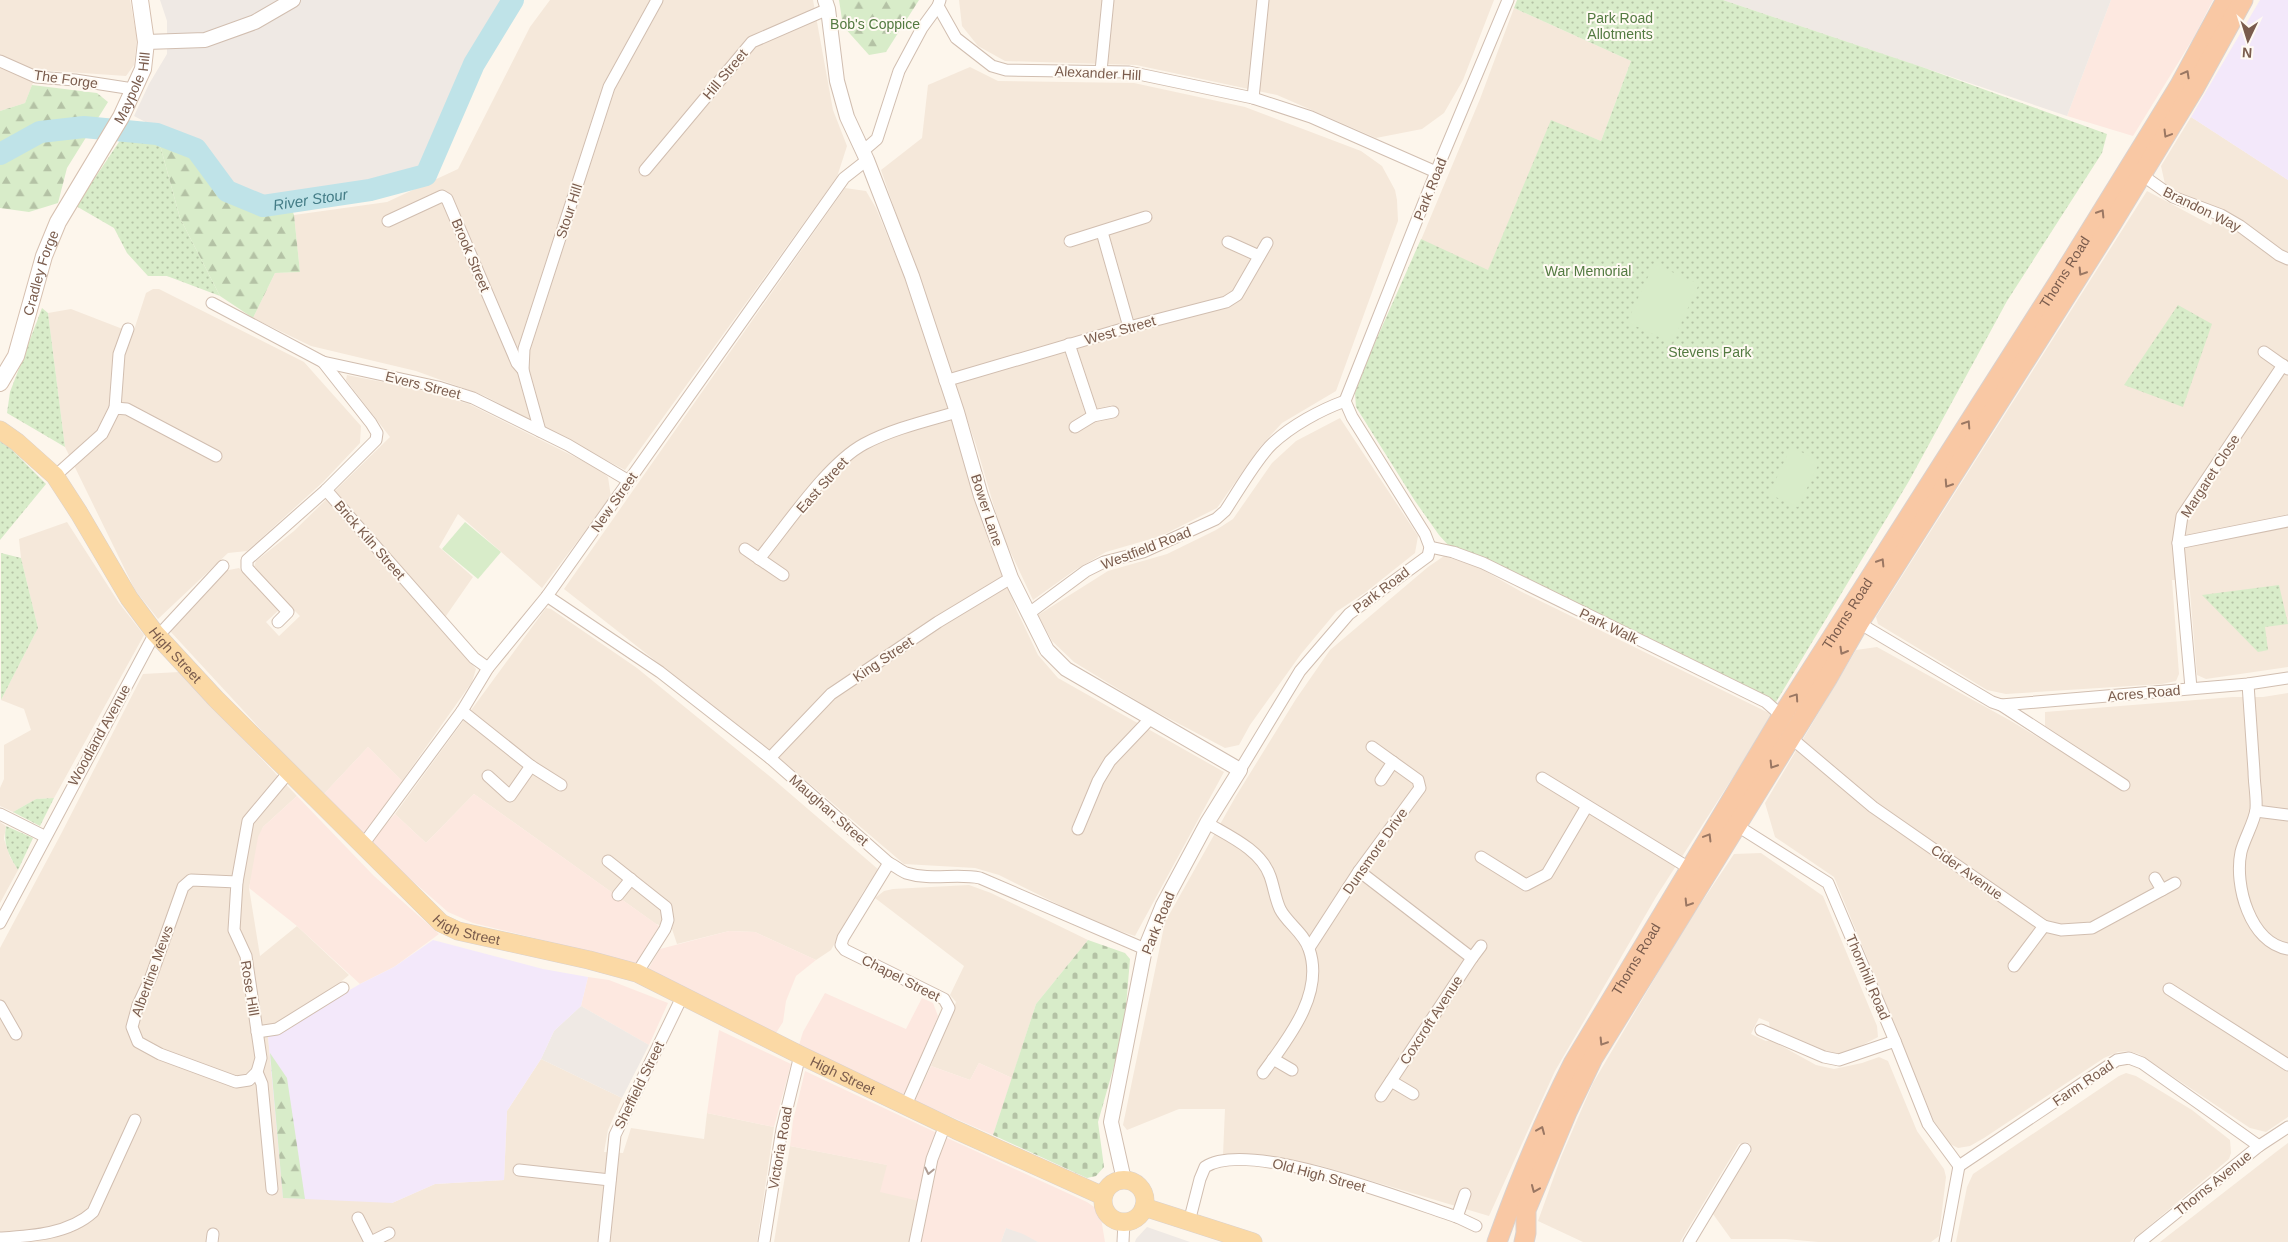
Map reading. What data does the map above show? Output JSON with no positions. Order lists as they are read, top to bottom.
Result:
{
  "streets": {
    "highway": ["Thorns Road"],
    "main road": ["Maypole Hill", "Cradley Forge", "High Street"],
    "street": [
      "Alexander Hill",
      "Hill Street",
      "The Forge",
      "Park Road",
      "Brandon Way",
      "Stour Hill",
      "Brook Street",
      "West Street",
      "Evers Street",
      "Margaret Close",
      "East Street",
      "New Street",
      "Bower Lane",
      "Brick Kiln Street",
      "Westfield Road",
      "Park Walk",
      "King Street",
      "Acres Road",
      "Woodland Avenue",
      "Maughan Street",
      "Dunsmore Drive",
      "Cider Avenue",
      "Albertine Mews",
      "Thornhill Road",
      "Chapel Street",
      "Rose Hill",
      "Coxcroft Avenue",
      "Farm Road",
      "Sheffield Street",
      "Victoria Road",
      "Old High Street",
      "Thorns Avenue"
    ]
  },
  "crossings": [
    ["Alexander Hill", "Park Road"],
    ["Alexander Hill", "New Street"],
    ["Alexander Hill", "Bower Lane"],
    ["Hill Street", "Bower Lane"],
    ["The Forge", "Maypole Hill"],
    ["Maypole Hill", "Cradley Forge"],
    ["Park Road", "Bower Lane"],
    ["Park Road", "Westfield Road"],
    ["Park Road", "Park Walk"],
    ["Park Road", "High Street"],
    ["Park Road", "Maughan Street"],
    ["Brandon Way", "Thorns Road"],
    ["Stour Hill", "Brook Street"],
    ["Stour Hill", "Evers Street"],
    ["Thorns Road", "Park Walk"],
    ["Thorns Road", "Cider Avenue"],
    ["Thorns Road", "Thornhill Road"],
    ["West Street", "Bower Lane"],
    ["Evers Street", "New Street"],
    ["Evers Street", "Brick Kiln Street"],
    ["Margaret Close", "Acres Road"],
    ["East Street", "Bower Lane"],
    ["New Street", "Bower Lane"],
    ["New Street", "Brick Kiln Street"],
    ["New Street", "High Street"],
    ["New Street", "Maughan Street"],
    ["Bower Lane", "Westfield Road"],
    ["Bower Lane", "King Street"],
    ["High Street", "Woodland Avenue"],
    ["High Street", "Chapel Street"],
    ["High Street", "Rose Hill"],
    ["High Street", "Sheffield Street"],
    ["High Street", "Victoria Road"],
    ["King Street", "Maughan Street"],
    ["Maughan Street", "Chapel Street"],
    ["Albertine Mews", "Rose Hill"],
    ["Thornhill Road", "Farm Road"],
    ["Farm Road", "Thorns Avenue"]
  ],
  "water": ["River Stour"],
  "parks": [
    "Park Road Allotments",
    "Bob's Coppice",
    "War Memorial",
    "Stevens Park"
  ],
  "north": "bottom"
}
